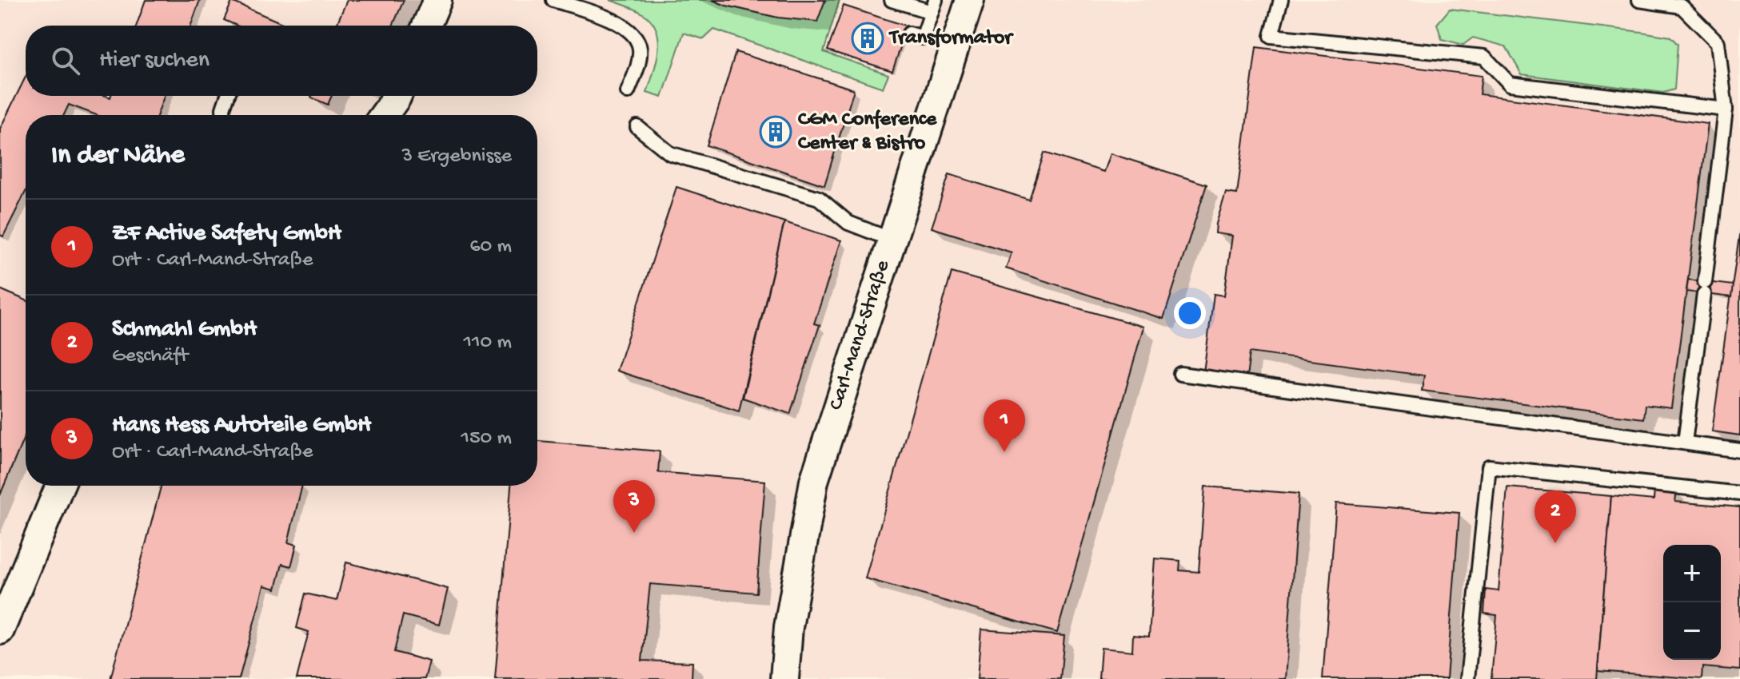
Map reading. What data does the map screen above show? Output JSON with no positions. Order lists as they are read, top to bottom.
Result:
{
  "streets": {
    "street": ["Carl-Mand-Straße"]
  },
  "places": {
    "building": ["Transformator", "CGM Conference Center & Bistro"]
  },
  "page": {
    "search": "Hier suchen",
    "heading": ["In der Nähe", "3 Ergebnisse"],
    "list": [
      {
        "mark": "1",
        "name": "ZF Active Safety GmbH",
        "note": "Ort · Carl-Mand-Straße",
        "value": "60 m"
      },
      {
        "mark": "2",
        "name": "Schmahl GmbH",
        "note": "Geschäft",
        "value": "110 m"
      },
      {
        "mark": "3",
        "name": "Hans Hess Autoteile GmbH",
        "note": "Ort · Carl-Mand-Straße",
        "value": "150 m"
      }
    ],
    "pins": ["1", "3", "2"],
    "map_buttons": ["+", "−"]
  }
}
